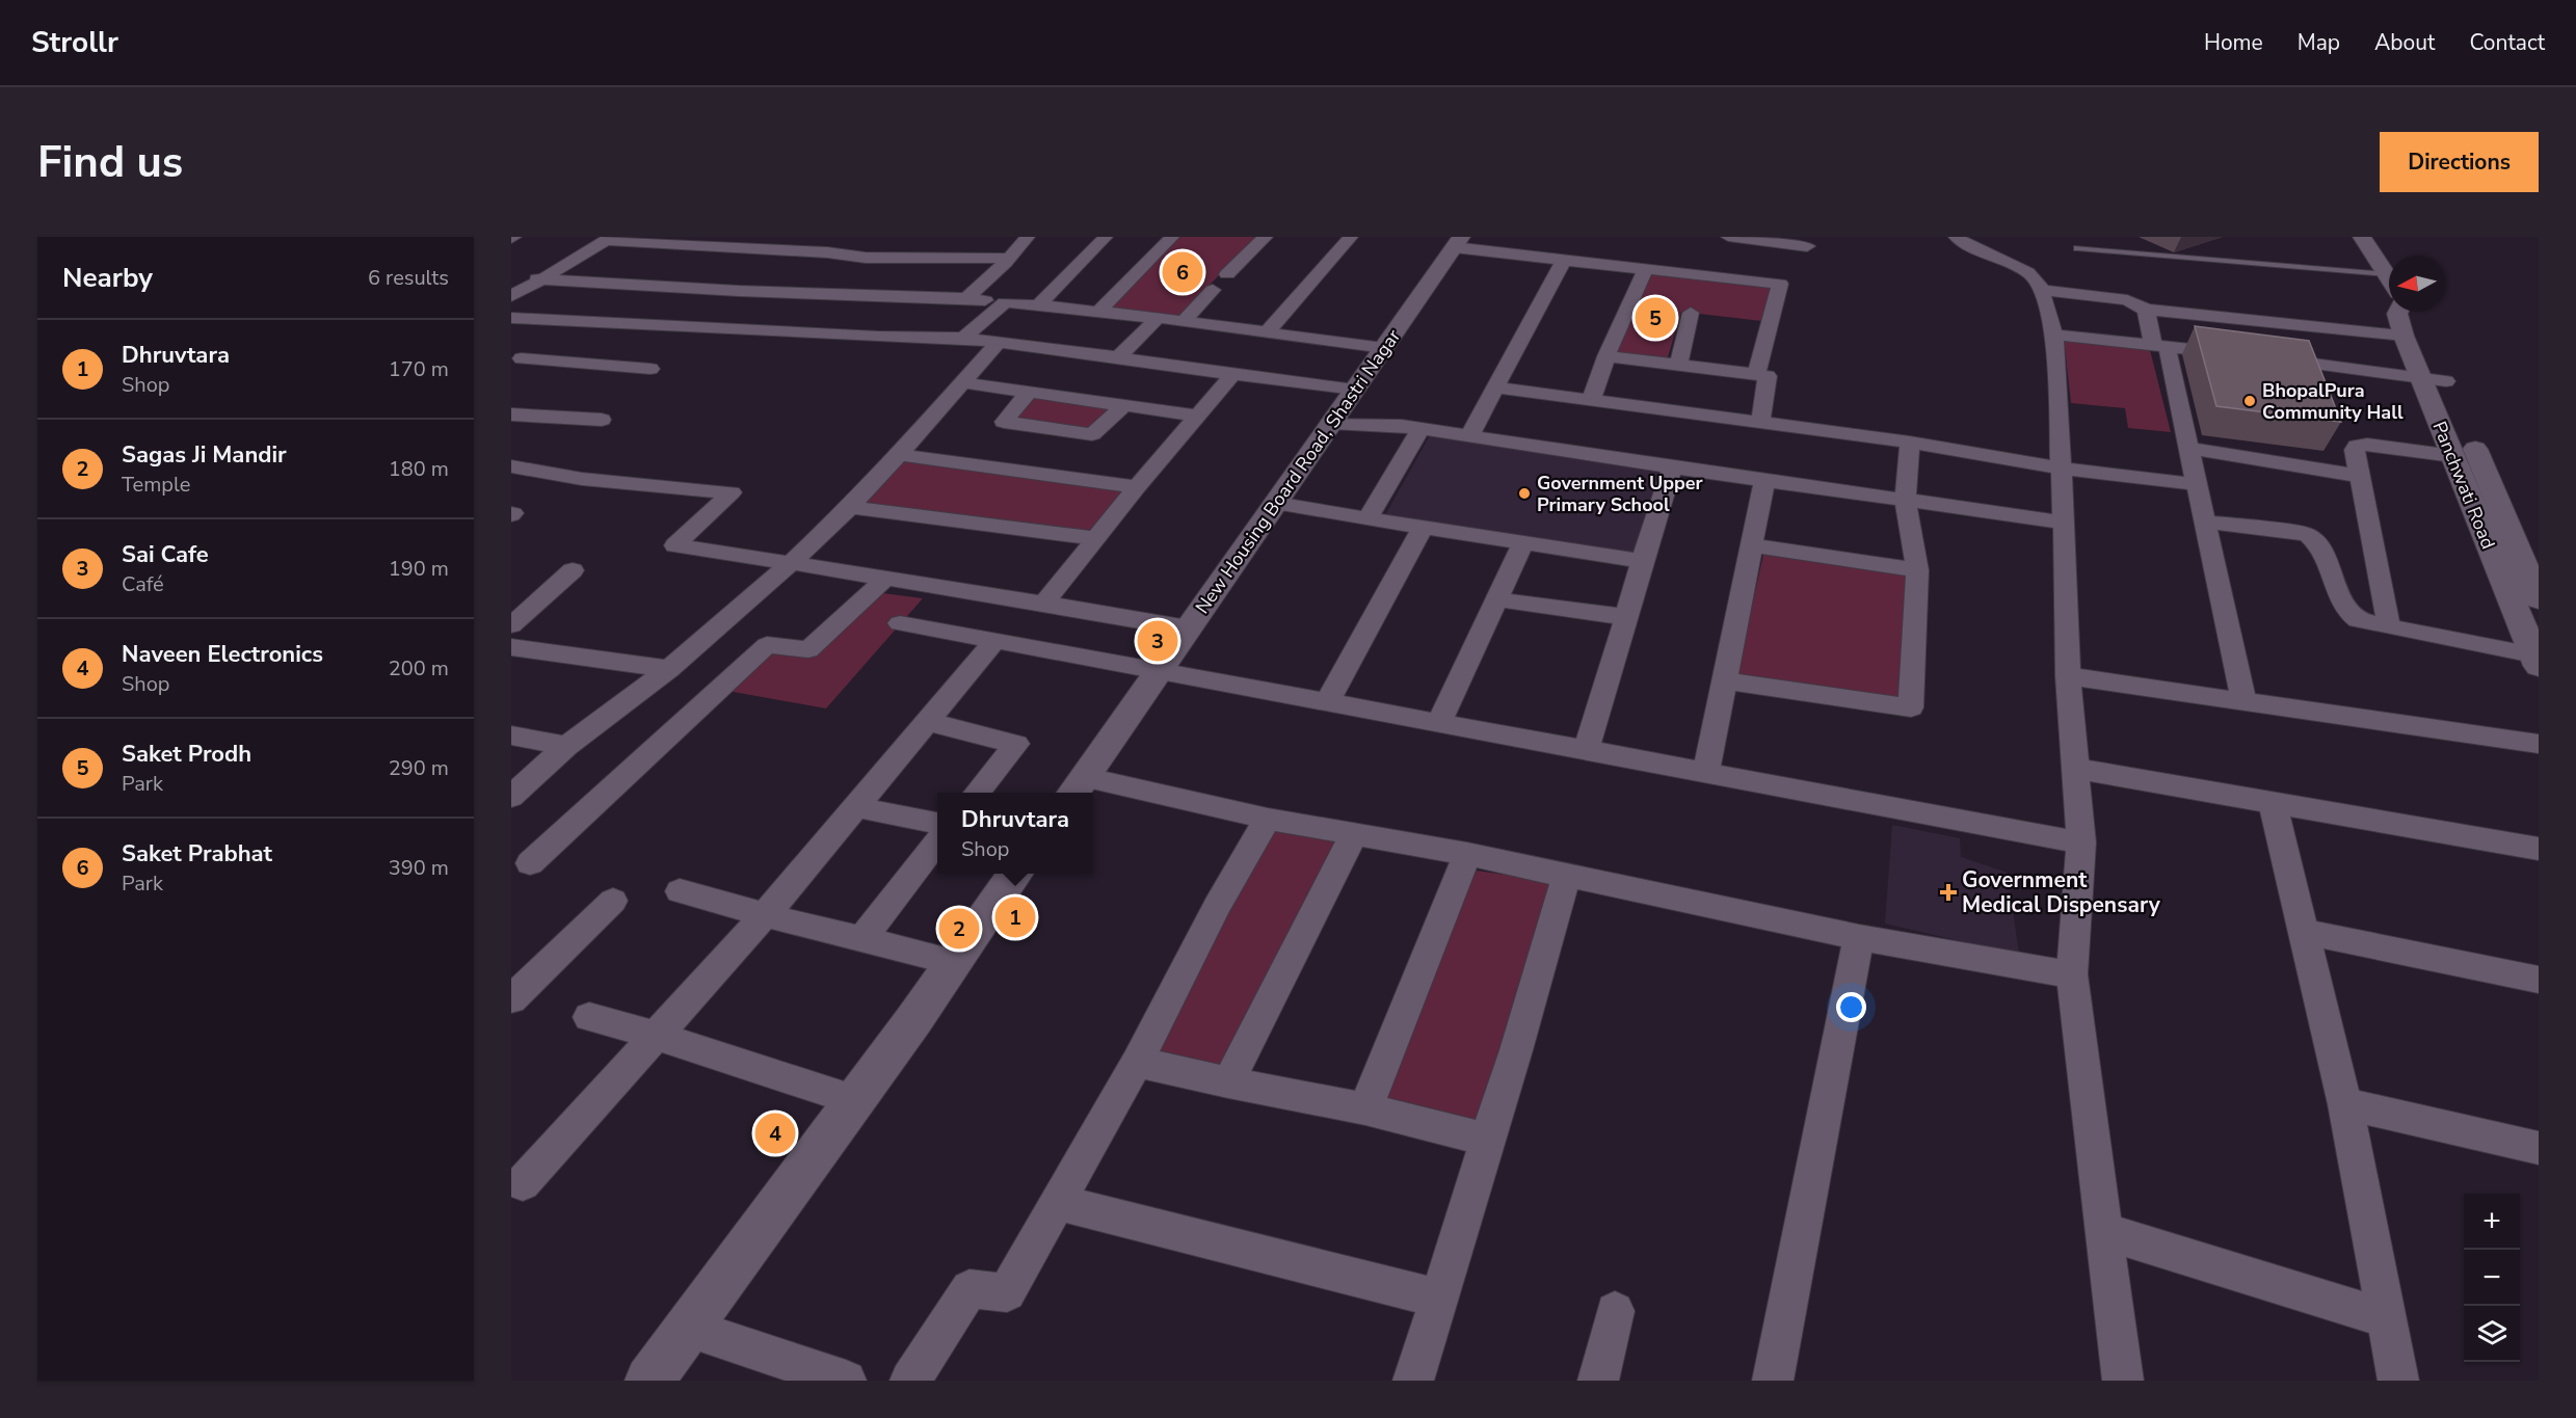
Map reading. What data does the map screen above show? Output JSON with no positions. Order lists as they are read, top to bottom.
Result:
{
  "streets": {
    "street": ["New Housing Board Road, Shastri Nagar", "Panchwati Road"]
  },
  "places": {
    "other": ["BhopalPura Community Hall", "Government Upper Primary School"],
    "health": ["Government Medical Dispensary"]
  },
  "north": "left",
  "page": {
    "header": "Strollr",
    "nav": [
      "Home",
      "Map",
      "About",
      "Contact"
    ],
    "buttons": "Directions",
    "title": "Find us",
    "heading": ["Nearby", "6 results"],
    "pins": [
      "6",
      "5",
      "3",
      "1",
      "2",
      "4"
    ],
    "list": [
      {
        "mark": "1",
        "name": "Dhruvtara",
        "note": "Shop",
        "value": "170 m"
      },
      {
        "mark": "2",
        "name": "Sagas Ji Mandir",
        "note": "Temple",
        "value": "180 m"
      },
      {
        "mark": "3",
        "name": "Sai Cafe",
        "note": "Café",
        "value": "190 m"
      },
      {
        "mark": "4",
        "name": "Naveen Electronics",
        "note": "Shop",
        "value": "200 m"
      },
      {
        "mark": "5",
        "name": "Saket Prodh",
        "note": "Park",
        "value": "290 m"
      },
      {
        "mark": "6",
        "name": "Saket Prabhat",
        "note": "Park",
        "value": "390 m"
      }
    ],
    "popup": ["Dhruvtara", "Shop"],
    "map_buttons": ["+", "−"]
  }
}
